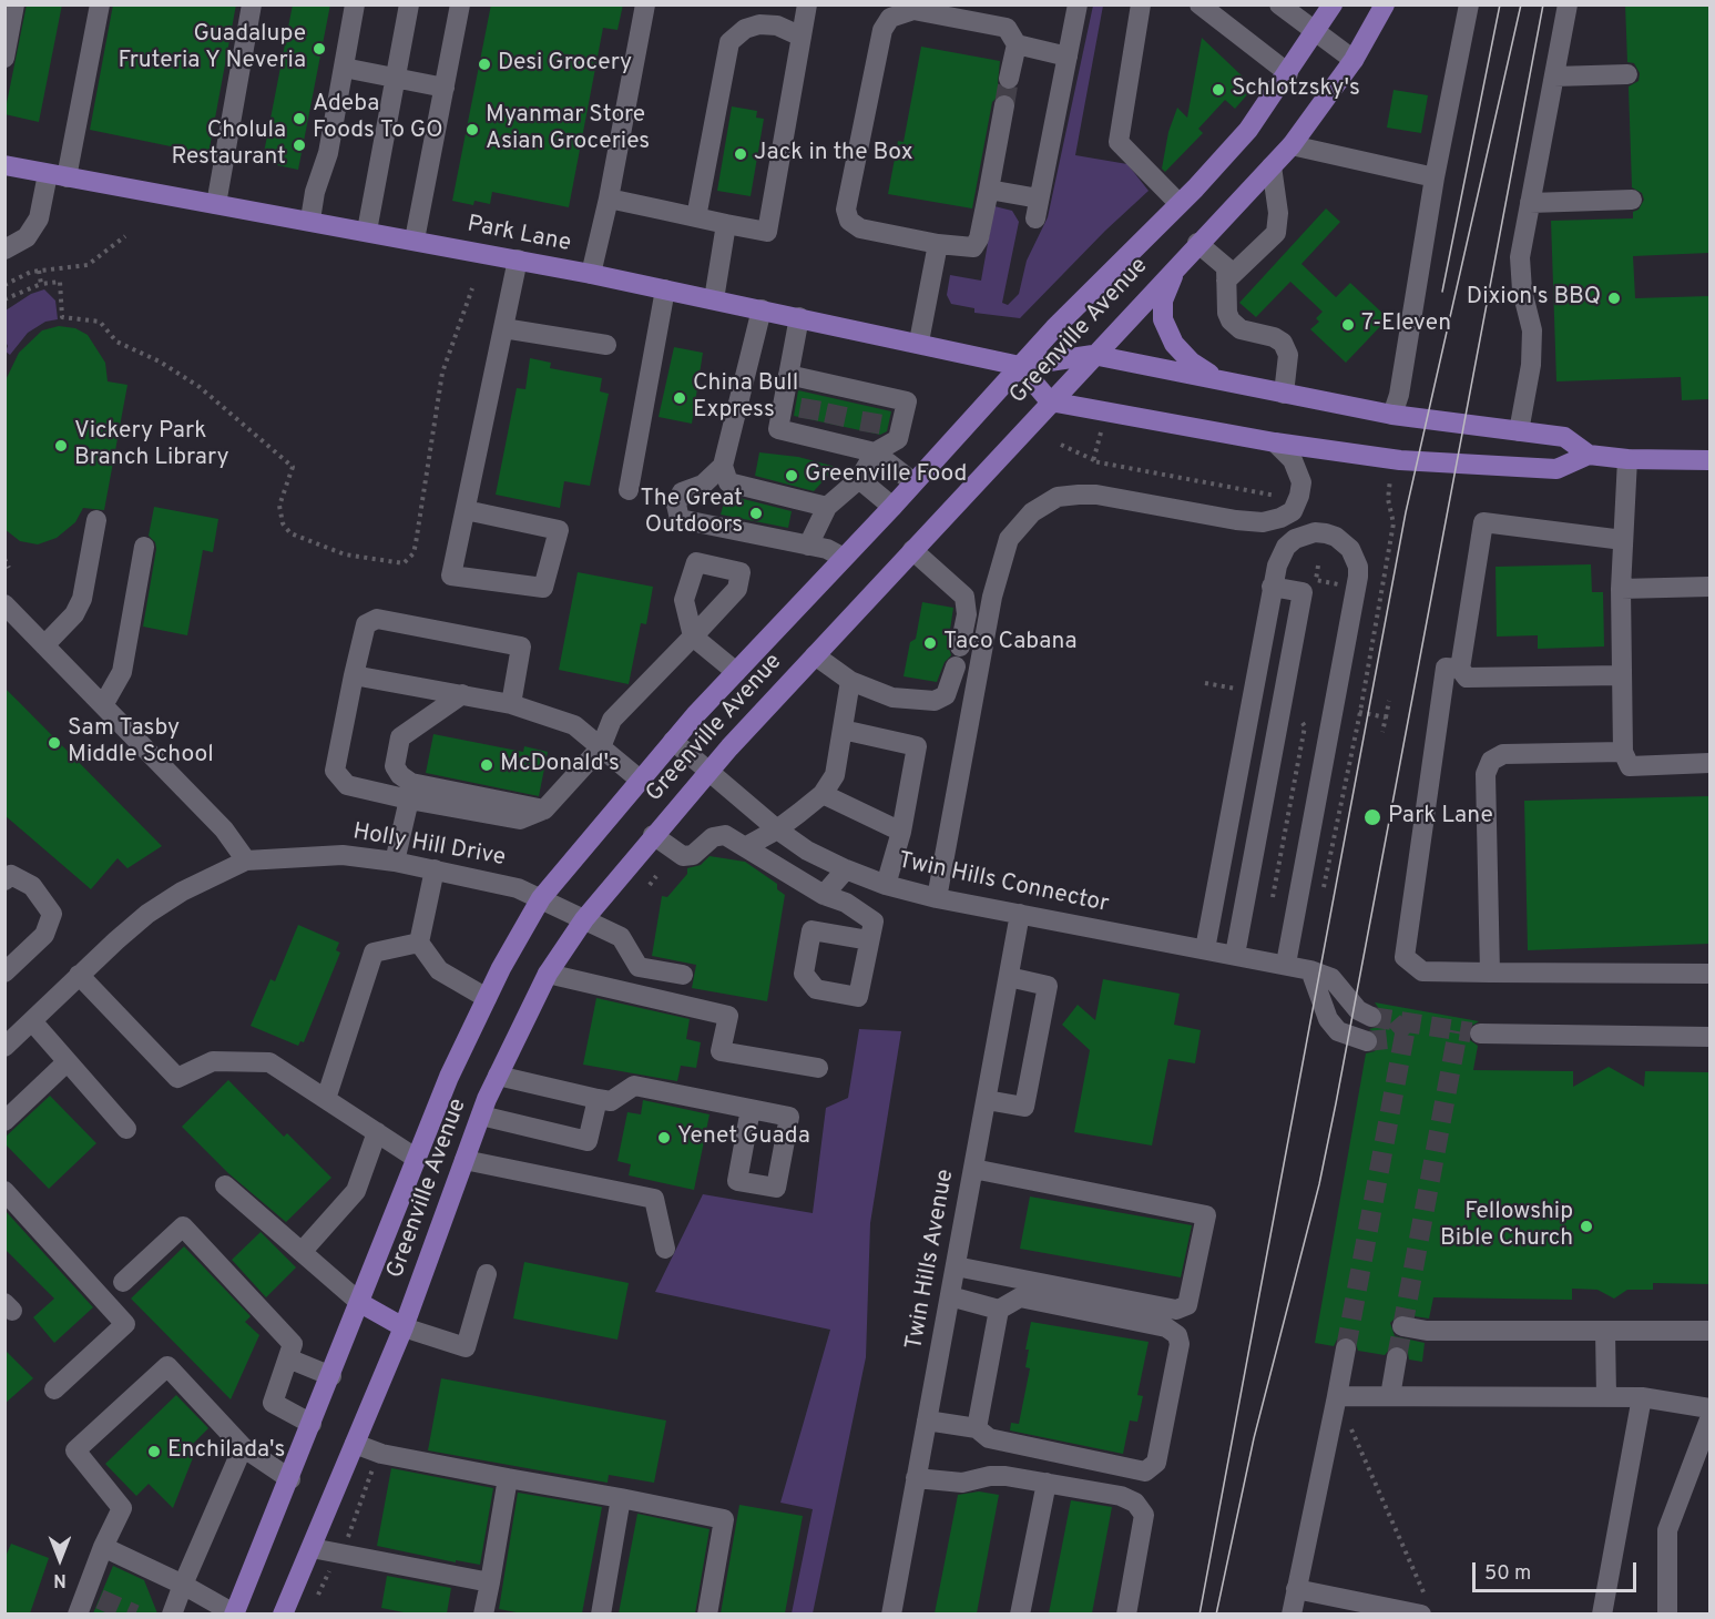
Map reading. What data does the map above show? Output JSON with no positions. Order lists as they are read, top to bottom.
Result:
{
  "streets": {
    "main road": ["Park Lane", "Greenville Avenue"],
    "street": ["Holly Hill Drive", "Twin Hills Connector", "Twin Hills Avenue"]
  },
  "crossings": [
    ["Park Lane", "Greenville Avenue"],
    ["Greenville Avenue", "Holly Hill Drive"],
    ["Greenville Avenue", "Twin Hills Connector"],
    ["Twin Hills Connector", "Twin Hills Avenue"]
  ],
  "places": [
    "Guadalupe Fruteria Y Neveria",
    "Desi Grocery",
    "Schlotzsky's",
    "Adeba Foods To GO",
    "Myanmar Store Asian Groceries",
    "Cholula Restaurant",
    "Jack in the Box",
    "Dixion's BBQ",
    "7-Eleven",
    "China Bull Express",
    "Vickery Park Branch Library",
    "Greenville Food",
    "The Great Outdoors",
    "Taco Cabana",
    "Sam Tasby Middle School",
    "McDonald's",
    "Park Lane",
    "Yenet Guada",
    "Fellowship Bible Church",
    "Enchilada's"
  ],
  "scale_bar": "50 m",
  "north": "bottom"
}
